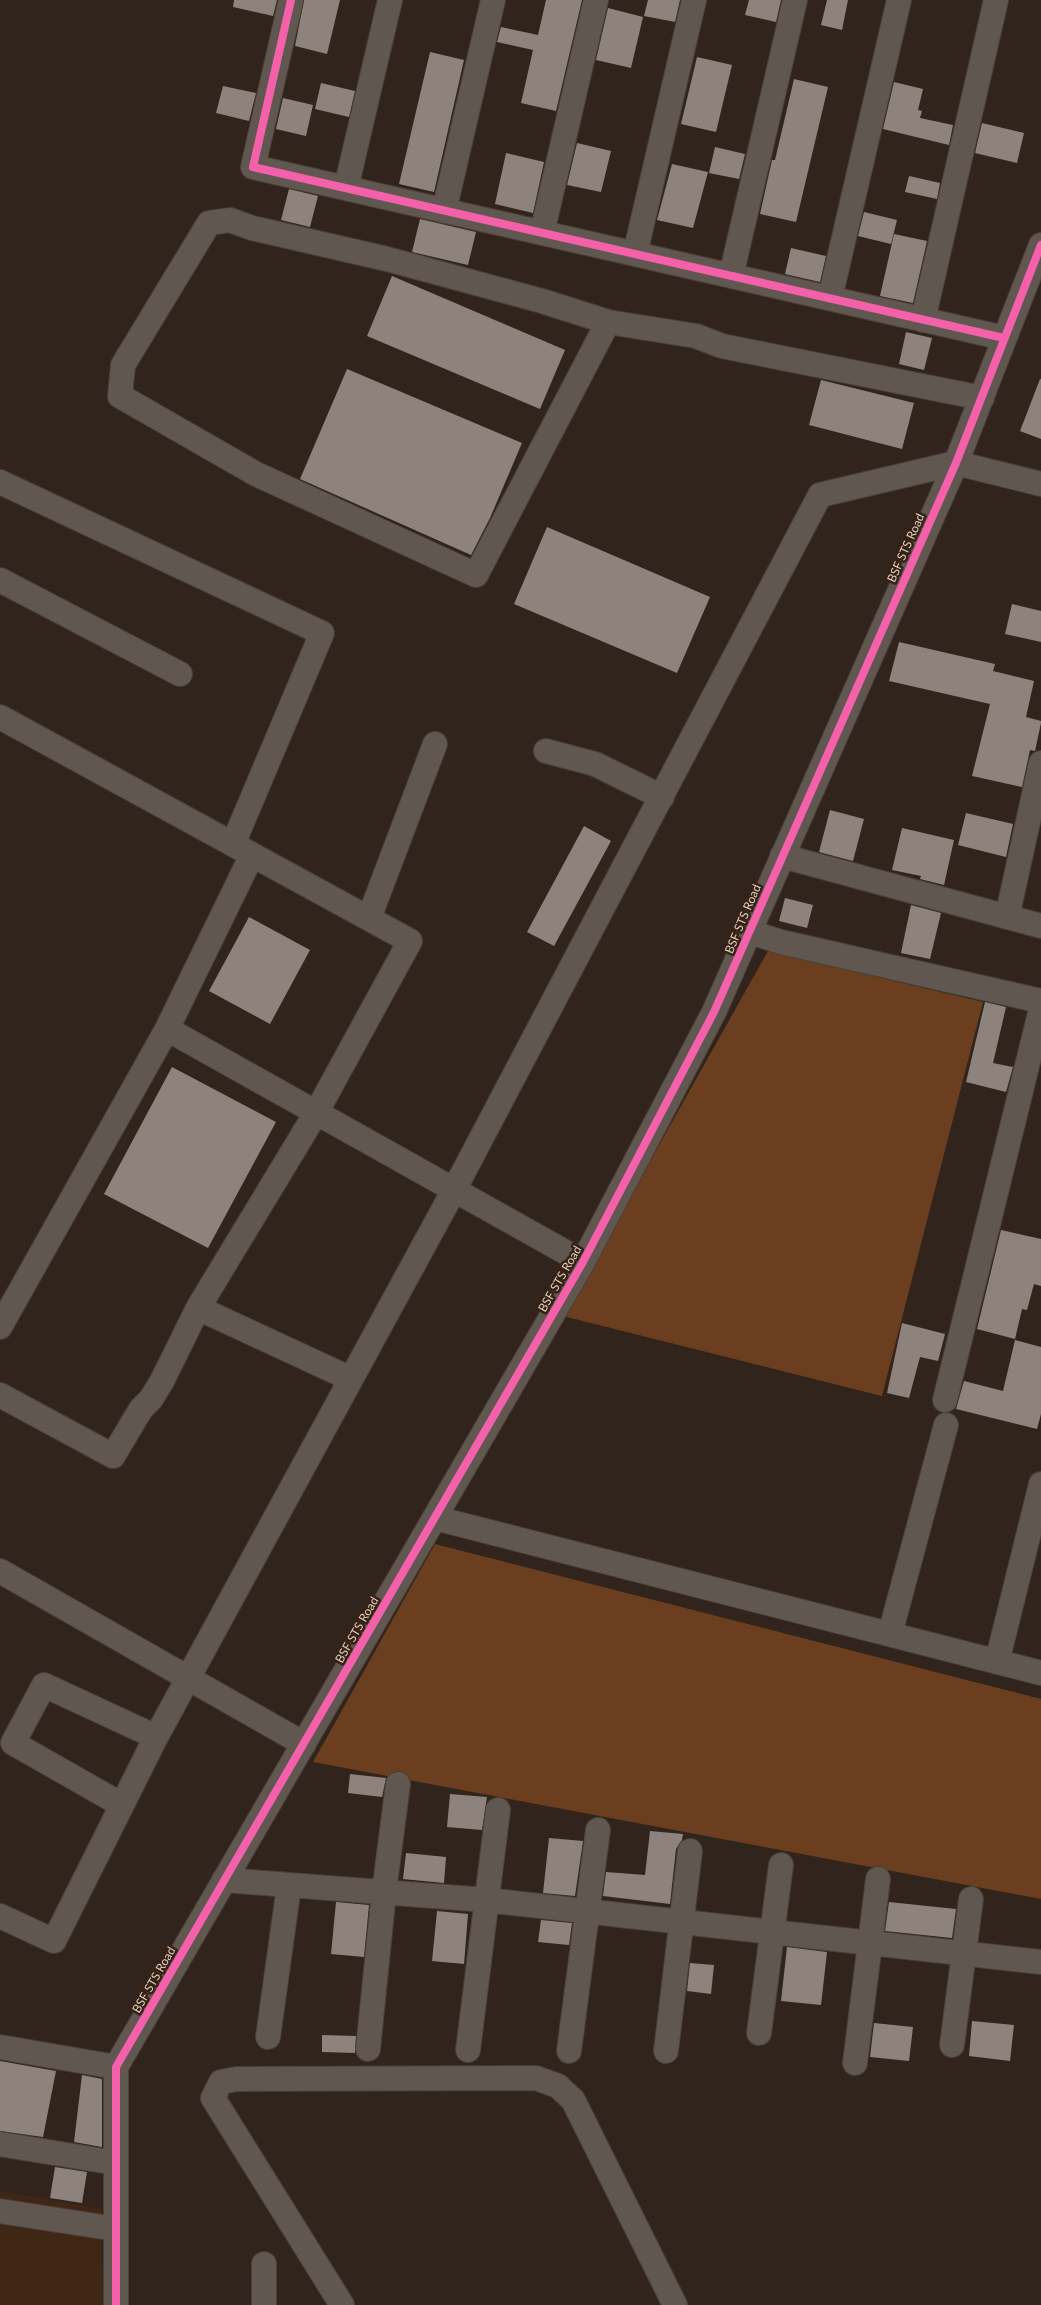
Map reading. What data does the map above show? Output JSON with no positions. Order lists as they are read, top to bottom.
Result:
{
  "streets": {
    "street": ["BSF STS Road"]
  }
}
